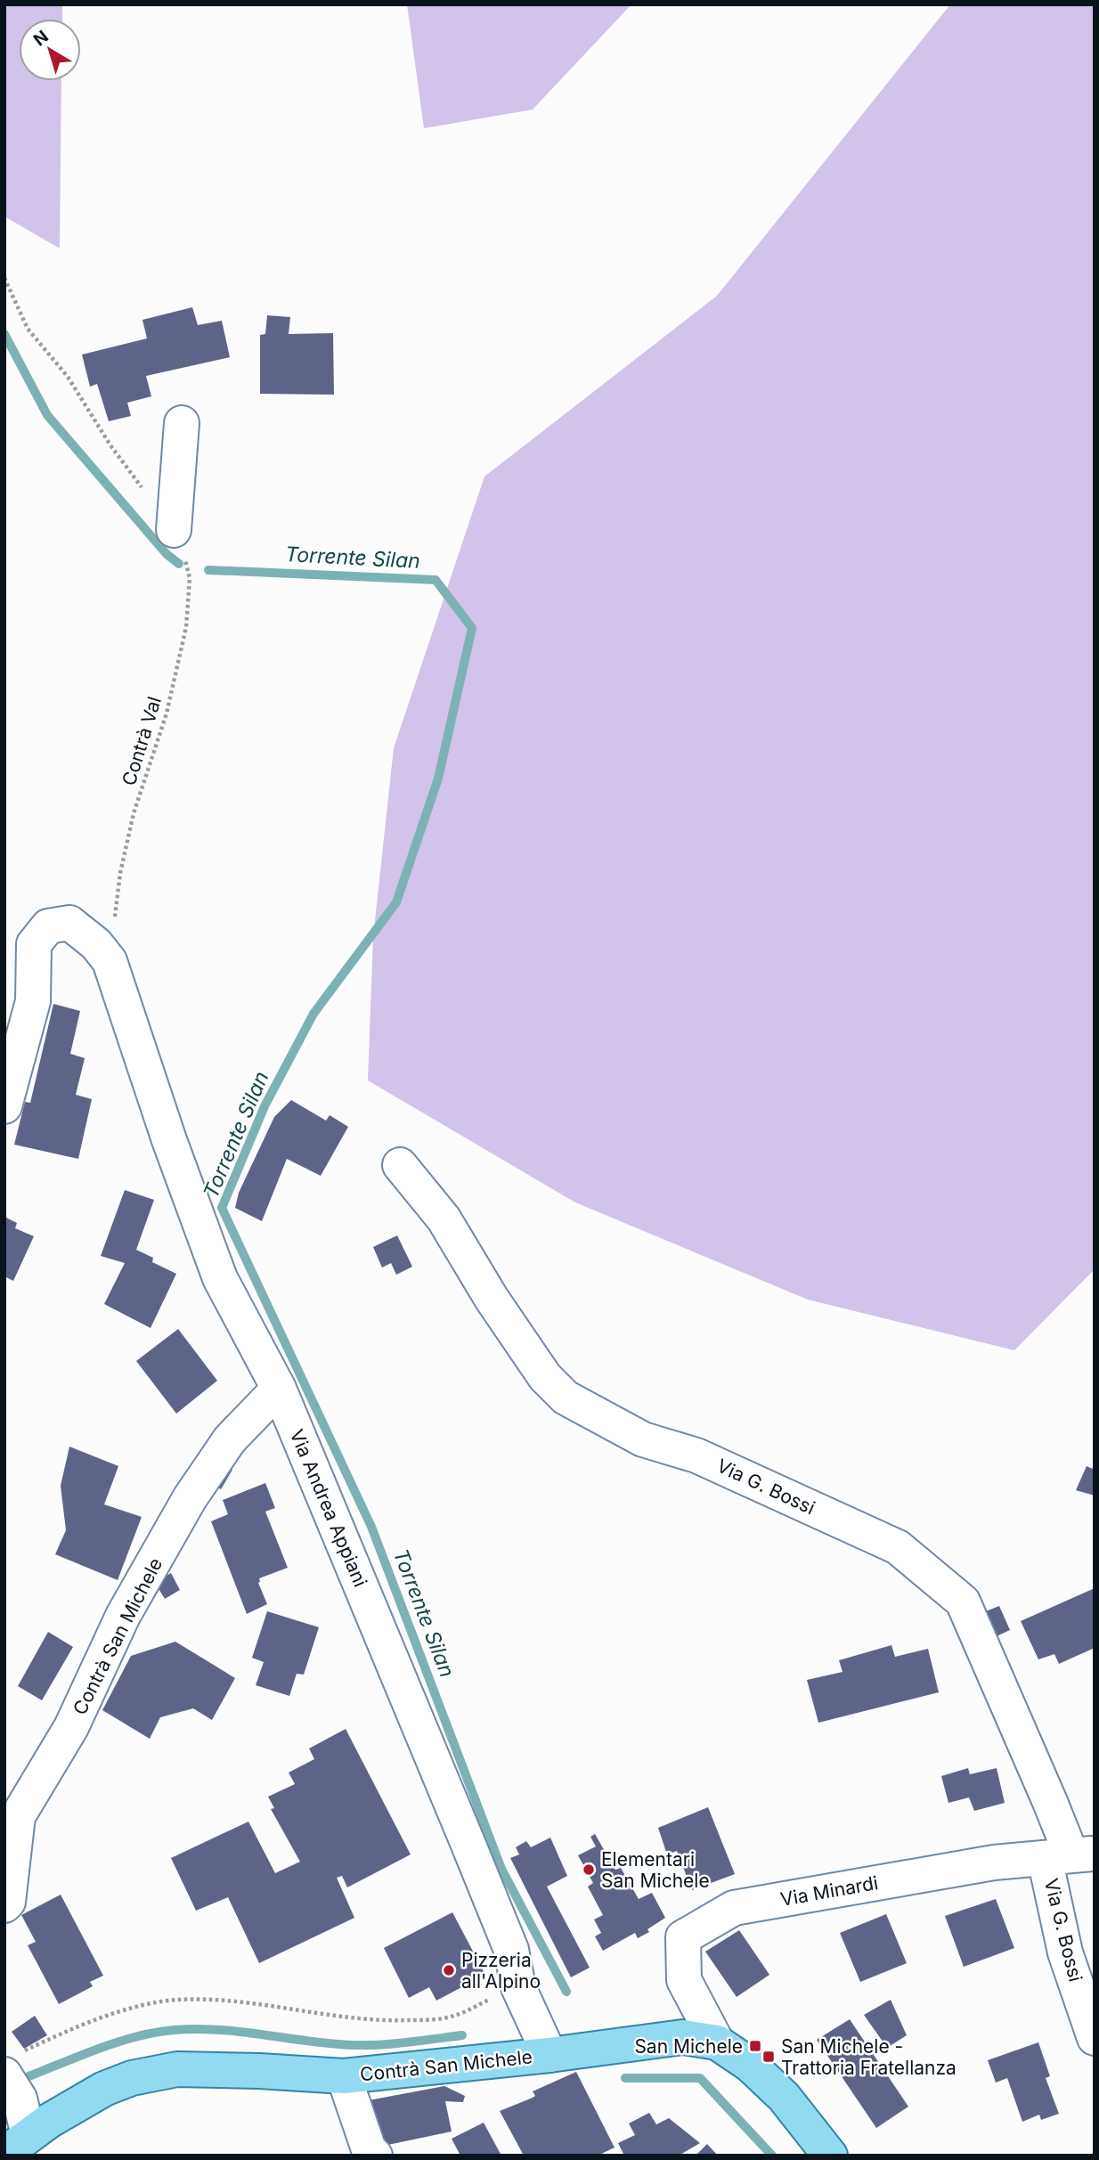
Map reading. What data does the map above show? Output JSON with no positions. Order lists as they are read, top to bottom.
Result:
{
  "streets": {
    "main road": ["Contrà San Michele"],
    "street": ["Via G. Bossi", "Via Andrea Appiani", "Via Minardi"],
    "path": ["Contrà Val"]
  },
  "crossings": [
    ["Contrà Val", "Via Andrea Appiani"],
    ["Via G. Bossi", "Via Minardi"],
    ["Via Andrea Appiani", "Contrà San Michele"],
    ["Contrà San Michele", "Via Minardi"]
  ],
  "water": ["Torrente Silan"],
  "places": {
    "other": ["Elementari San Michele", "Pizzeria all'Alpino"],
    "transit": ["San Michele", "San Michele - Trattoria Fratellanza"]
  },
  "north": "top left"
}
